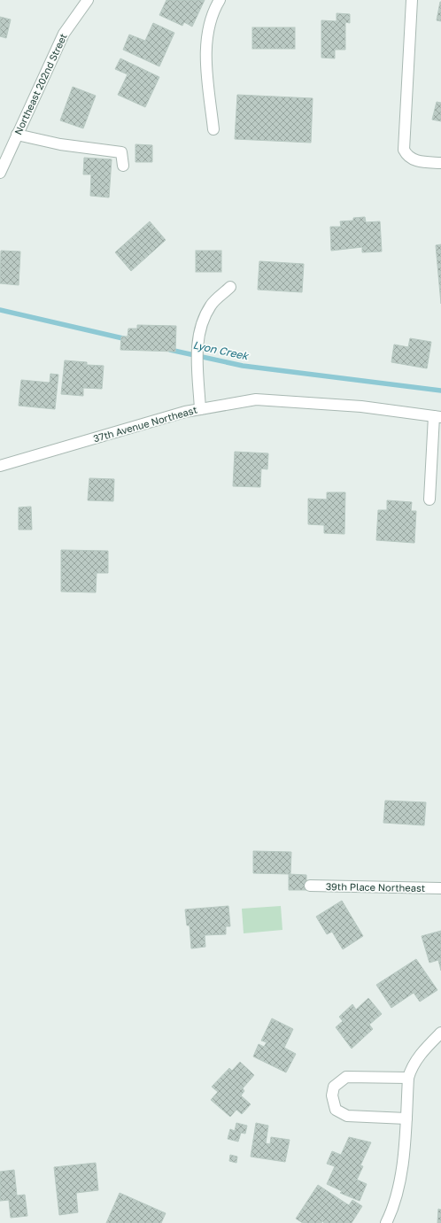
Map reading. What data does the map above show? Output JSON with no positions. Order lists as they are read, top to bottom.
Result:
{
  "streets": {
    "street": ["Northeast 202nd Street", "37th Avenue Northeast", "39th Place Northeast"]
  },
  "water": ["Lyon Creek"]
}
